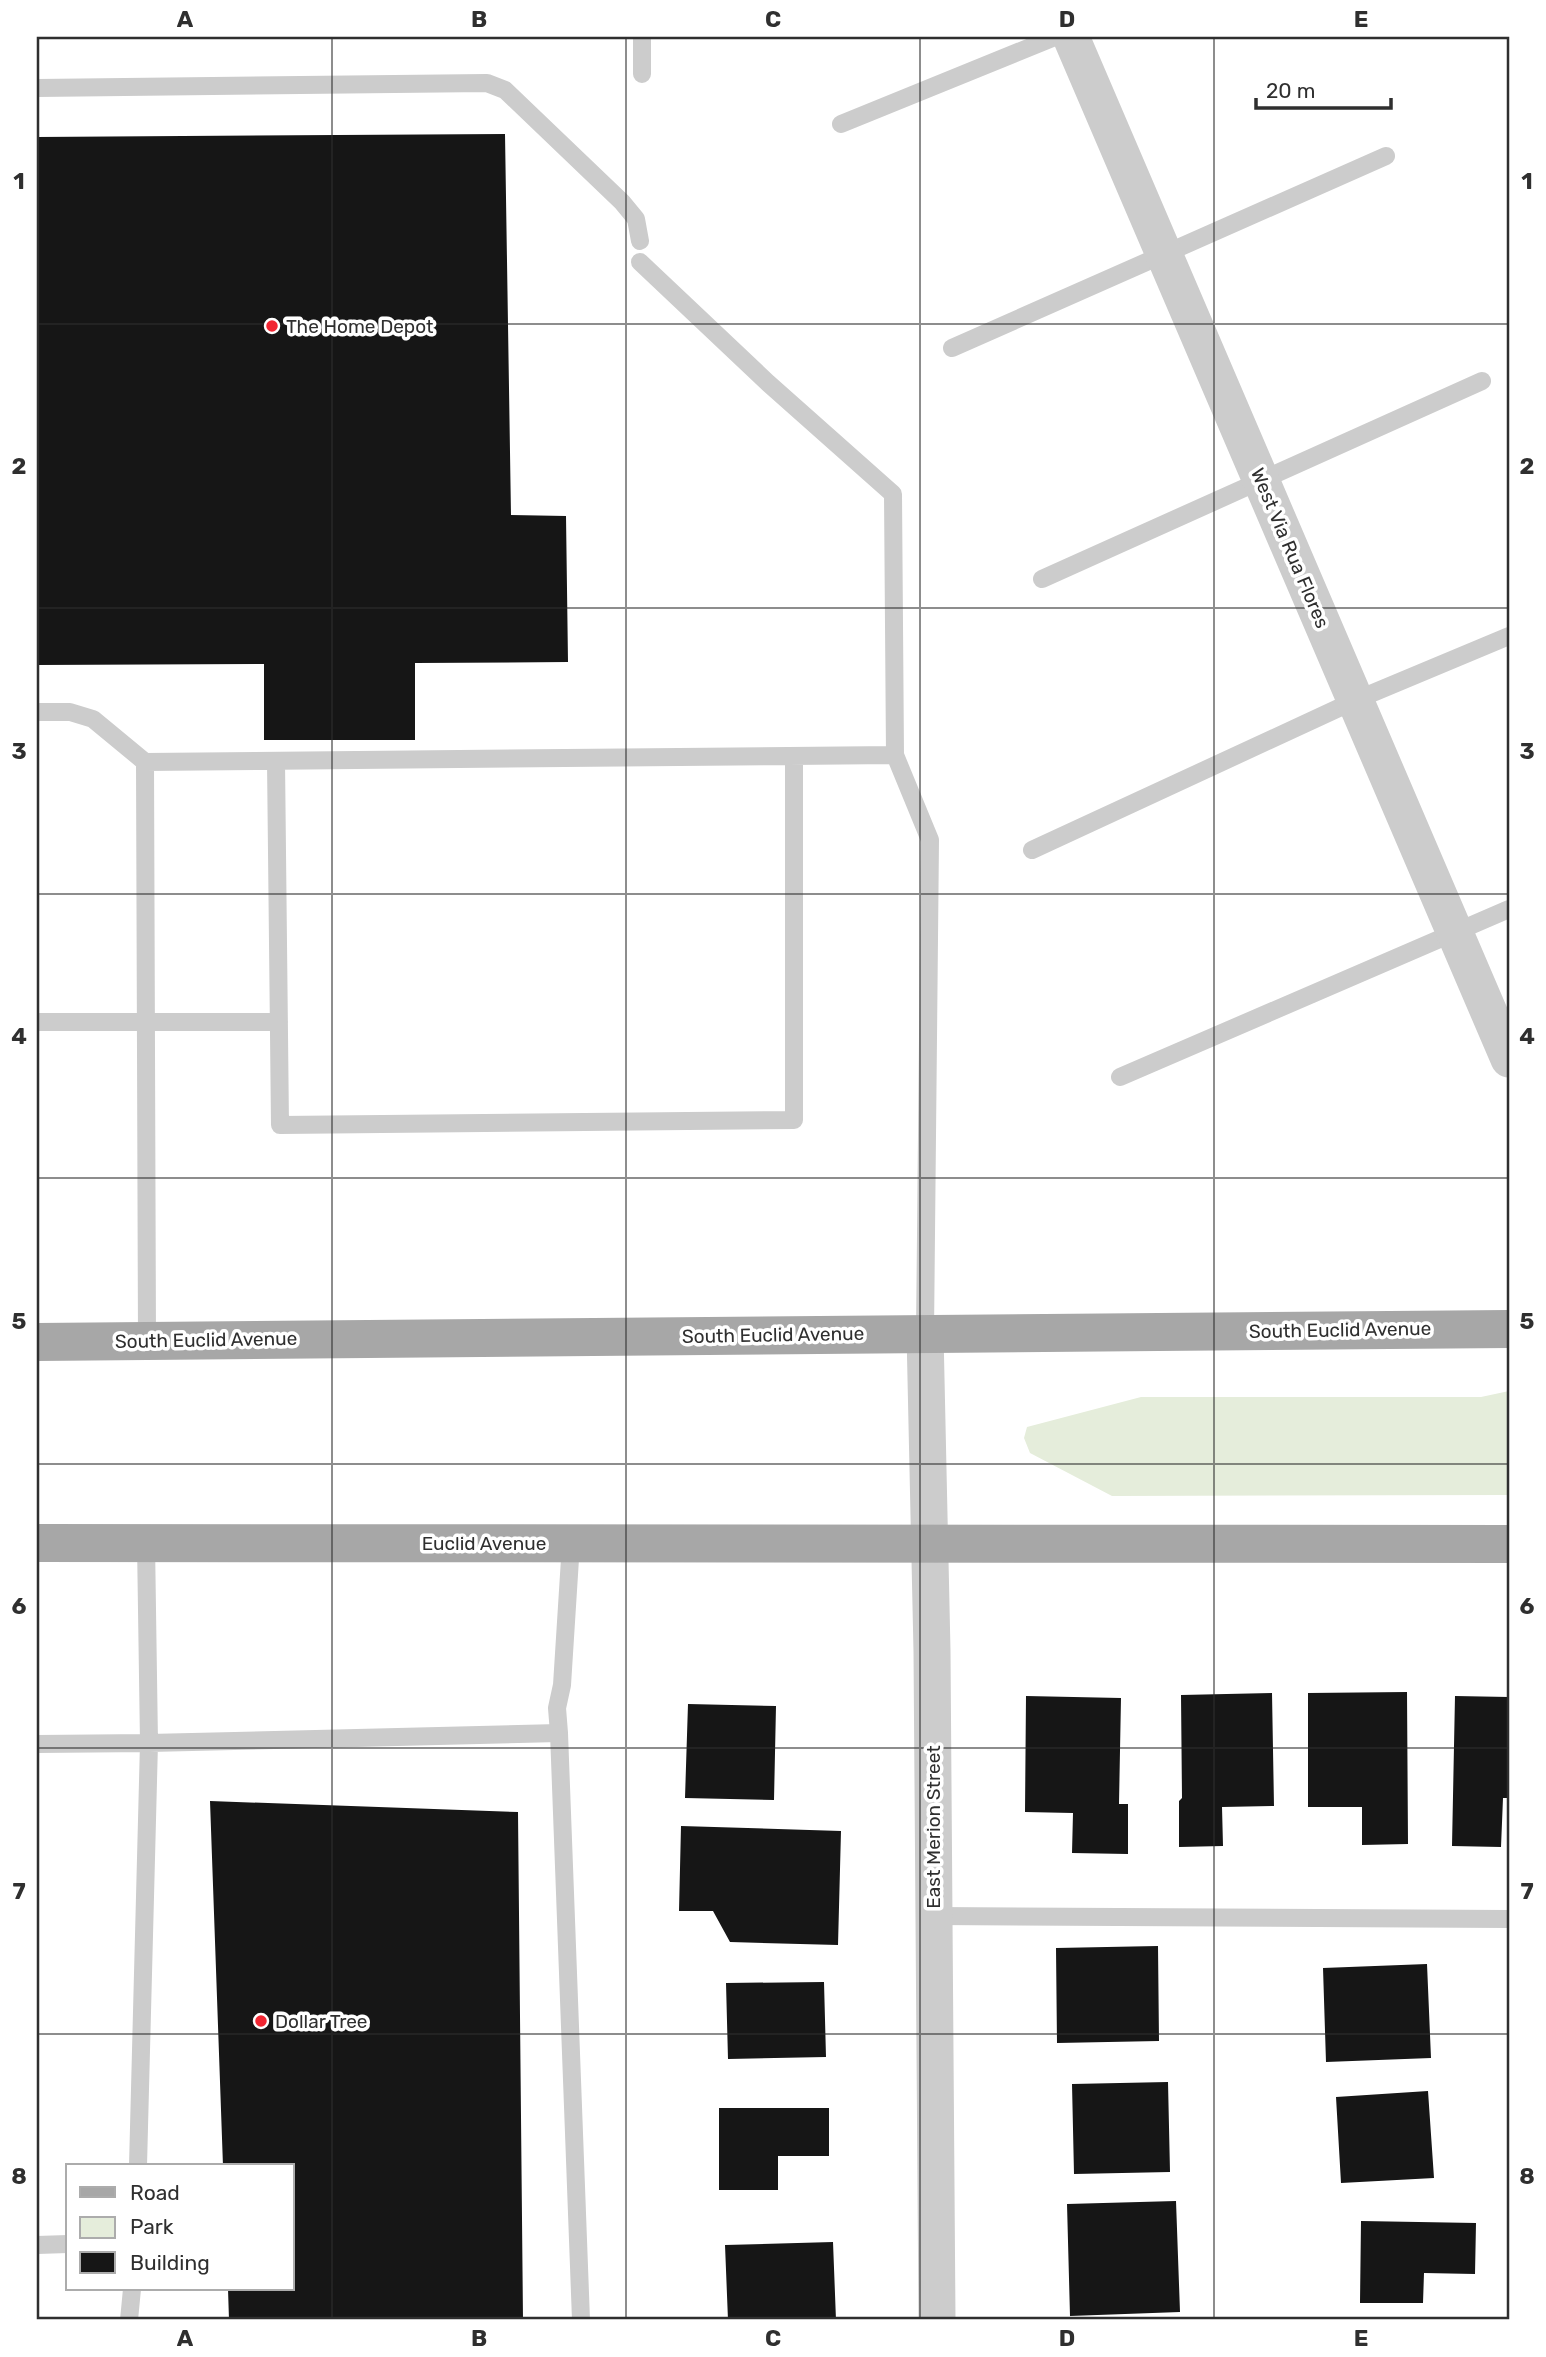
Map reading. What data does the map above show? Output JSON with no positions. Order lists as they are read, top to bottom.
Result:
{
  "streets": {
    "main road": ["South Euclid Avenue", "Euclid Avenue"],
    "street": ["West Via Rua Flores", "East Merion Street"]
  },
  "crossings": [
    ["South Euclid Avenue", "East Merion Street"],
    ["Euclid Avenue", "East Merion Street"]
  ],
  "places": ["The Home Depot", "Dollar Tree"],
  "legend": ["Road", "Park", "Building"],
  "scale_bar": "20 m",
  "grid": {
    "columns": [
      "A",
      "B",
      "C",
      "D",
      "E"
    ],
    "rows": [
      "1",
      "2",
      "3",
      "4",
      "5",
      "6",
      "7",
      "8"
    ]
  }
}
